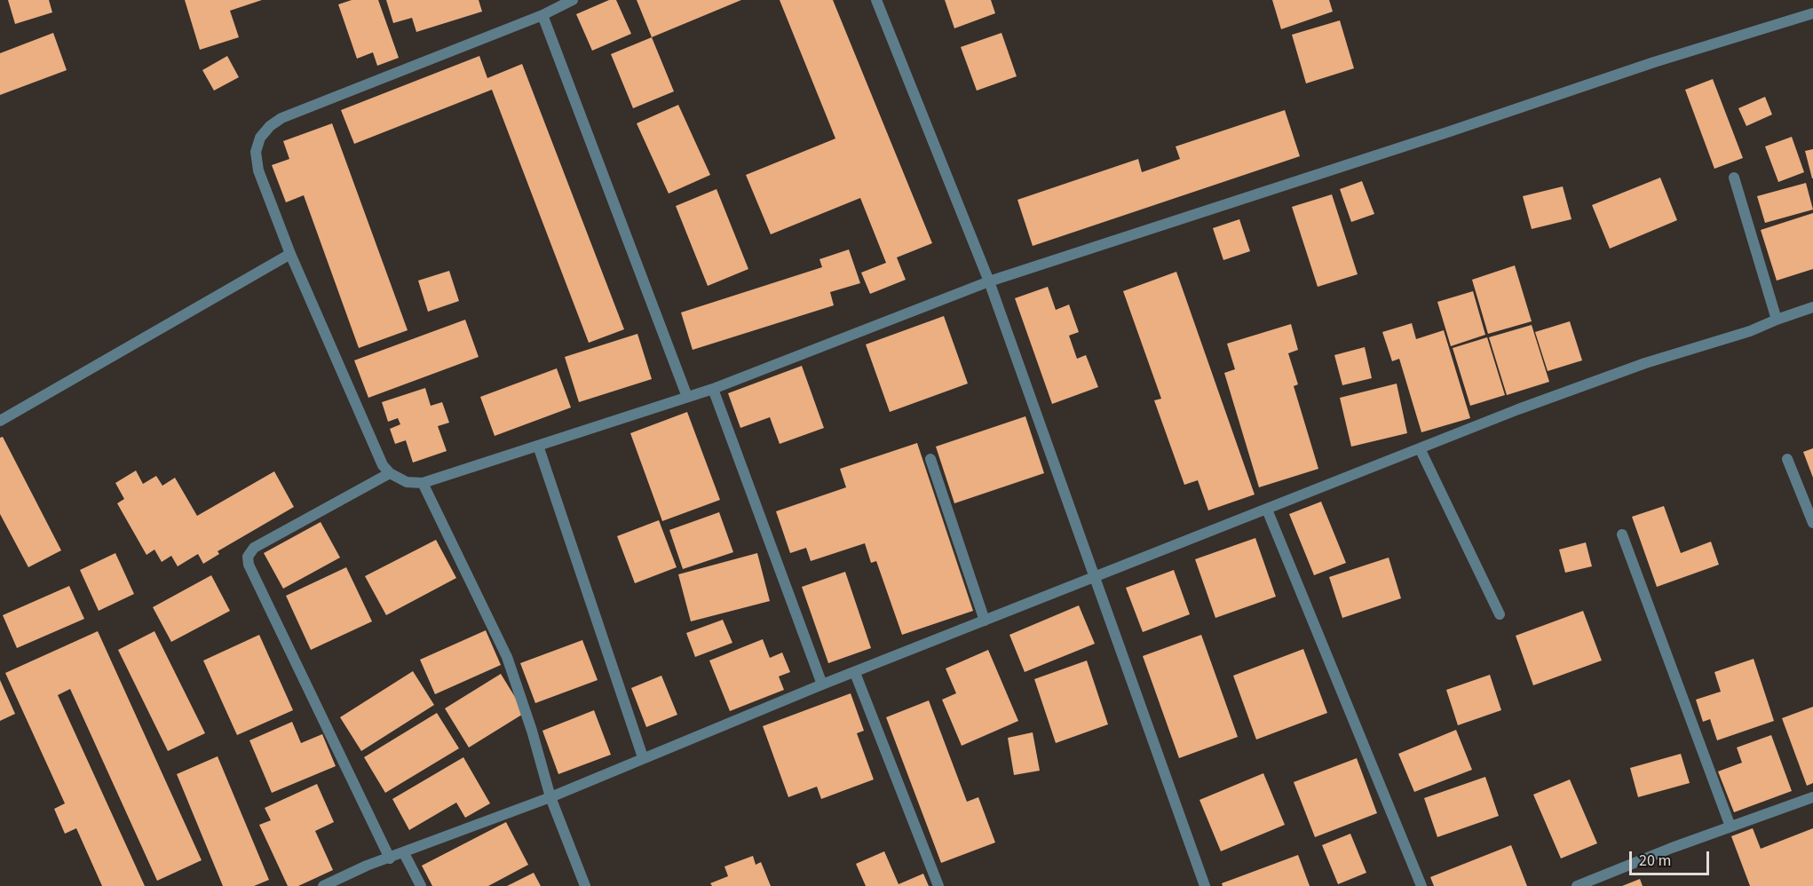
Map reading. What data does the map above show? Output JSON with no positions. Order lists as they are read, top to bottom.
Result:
{
  "scale_bar": "20 m"
}
